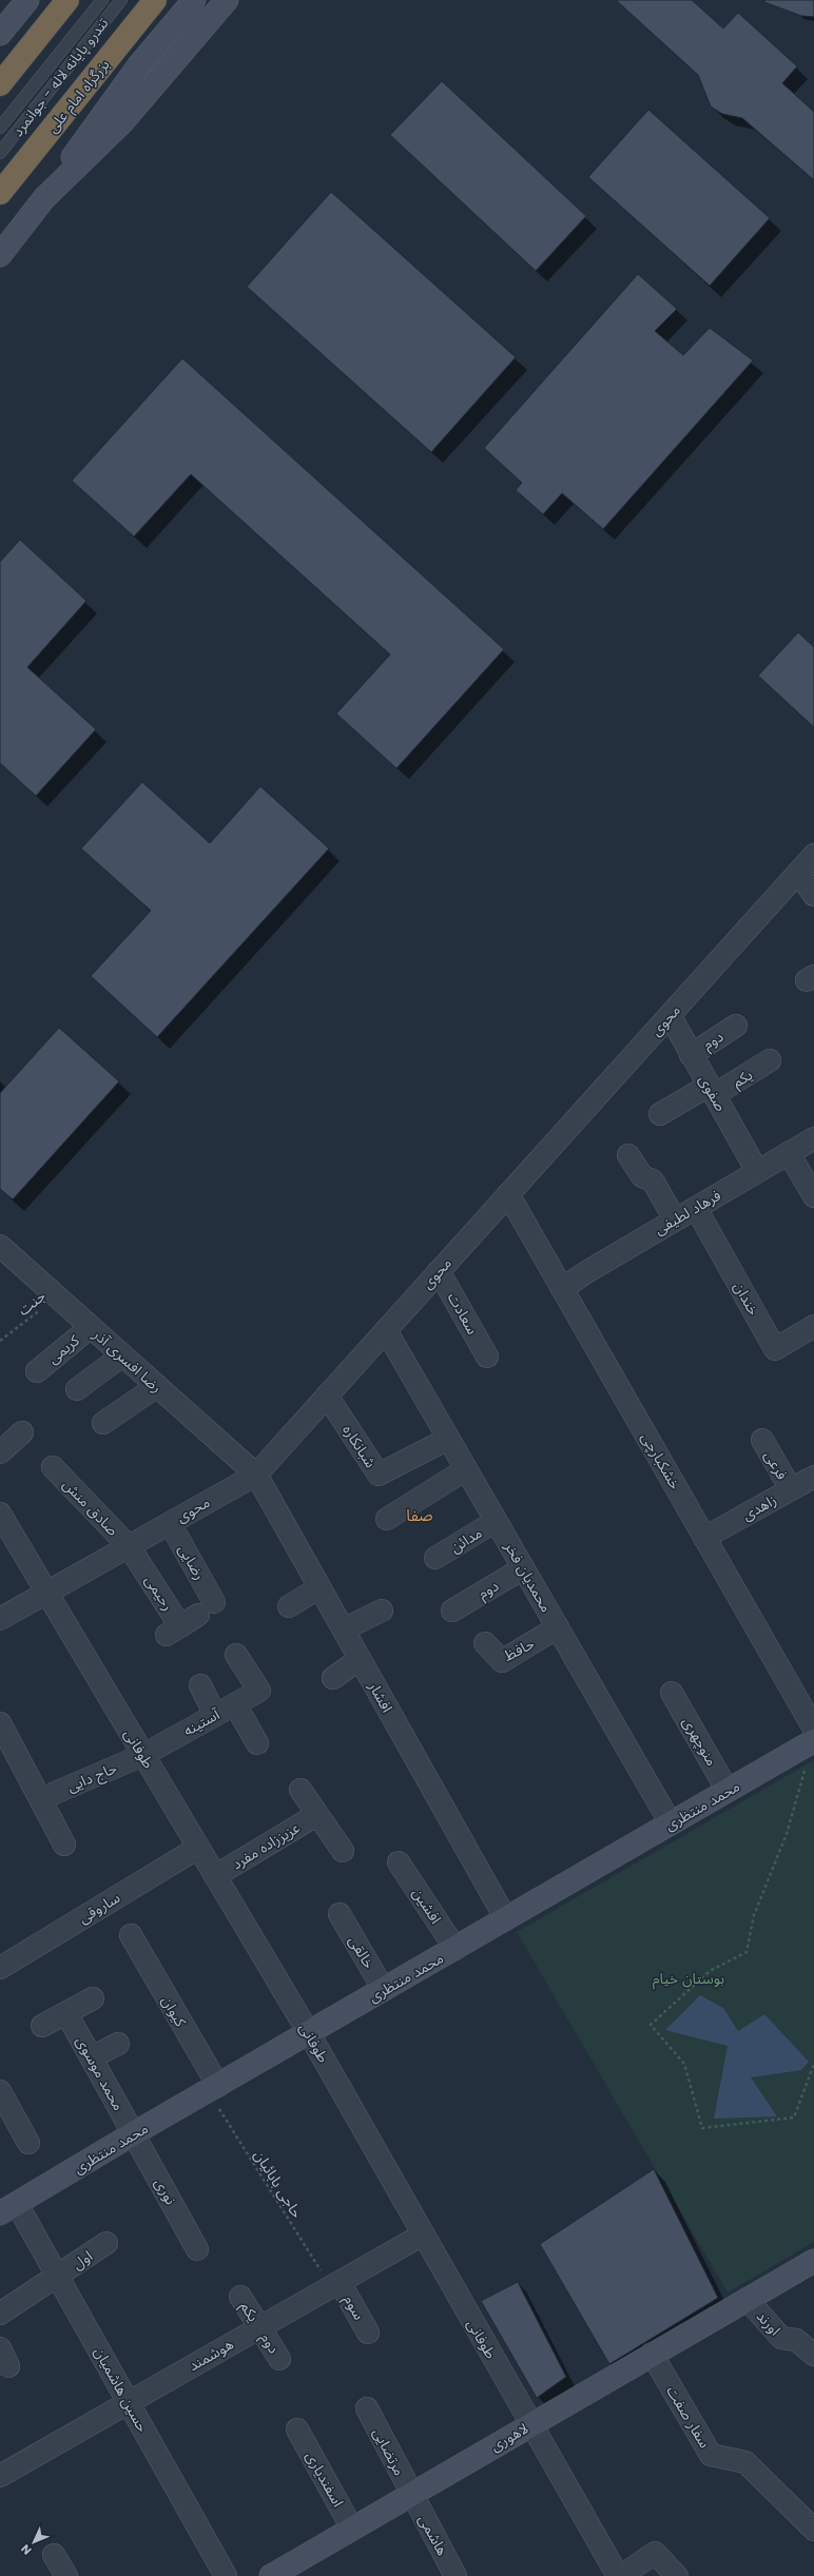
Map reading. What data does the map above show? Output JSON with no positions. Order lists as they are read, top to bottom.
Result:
{
  "streets": {
    "highway": ["بزرگراه امام علی"],
    "main road": ["محمد منتظری", "لاهوری"],
    "street": [
      "محوی",
      "دوم",
      "یکم",
      "صفوی",
      "فرهاد لطیفی",
      "خندان",
      "سعادت",
      "کریمی",
      "رضا افسری آذر",
      "شبانکاره",
      "خشکبارچی",
      "فرعی",
      "صادق منش",
      "زاهدی",
      "مدائن",
      "رضایی",
      "محمدیان فخر",
      "رحیمی",
      "حافظ",
      "افشار",
      "آستینه",
      "منوچهری",
      "طوفانی",
      "حاج دایی",
      "عزیززاده مفرد",
      "افشین",
      "ساروقی",
      "خالقی",
      "کیوان",
      "محمد موسوی",
      "نوری",
      "اول",
      "سوم",
      "اورند",
      "هوشمند",
      "حسین هاشمیان",
      "سفار صفت",
      "مرتضایی",
      "اسفندیاری",
      "هاشمی"
    ],
    "lane": ["تندرو پایانه لاله - جوانمرد"],
    "path": ["جنت", "حاجی بابائیان"]
  },
  "crossings": [
    ["محوی", "صفوی"],
    ["محوی", "سعادت"],
    ["محوی", "رضا افسری آذر"],
    ["محوی", "شبانکاره"],
    ["محوی", "خشکبارچی"],
    ["محوی", "صادق منش"],
    ["محوی", "رضایی"],
    ["محوی", "محمدیان فخر"],
    ["محوی", "رحیمی"],
    ["محوی", "افشار"],
    ["محوی", "طوفانی"],
    ["دوم", "یکم"],
    ["دوم", "صفوی"],
    ["دوم", "محمدیان فخر"],
    ["دوم", "هوشمند"],
    ["یکم", "صفوی"],
    ["یکم", "هوشمند"],
    ["صفوی", "فرهاد لطیفی"],
    ["فرهاد لطیفی", "خندان"],
    ["فرهاد لطیفی", "خشکبارچی"],
    ["جنت", "رضا افسری آذر"],
    ["کریمی", "رضا افسری آذر"],
    ["رضا افسری آذر", "افشار"],
    ["شبانکاره", "محمدیان فخر"],
    ["خشکبارچی", "زاهدی"],
    ["خشکبارچی", "محمد منتظری"],
    ["فرعی", "زاهدی"],
    ["صادق منش", "رحیمی"],
    ["مدائن", "محمدیان فخر"],
    ["رضایی", "رحیمی"],
    ["محمدیان فخر", "حافظ"],
    ["محمدیان فخر", "محمد منتظری"],
    ["افشار", "محمد منتظری"],
    ["آستینه", "طوفانی"],
    ["آستینه", "حاج دایی"],
    ["منوچهری", "محمد منتظری"],
    ["طوفانی", "حاج دایی"],
    ["طوفانی", "محمد منتظری"],
    ["طوفانی", "عزیززاده مفرد"],
    ["طوفانی", "ساروقی"],
    ["طوفانی", "هوشمند"],
    ["طوفانی", "لاهوری"],
    ["محمد منتظری", "افشین"],
    ["محمد منتظری", "خالقی"],
    ["محمد منتظری", "کیوان"],
    ["محمد منتظری", "محمد موسوی"],
    ["محمد منتظری", "حاجی بابائیان"],
    ["محمد منتظری", "نوری"],
    ["محمد منتظری", "حسین هاشمیان"],
    ["کیوان", "حاجی بابائیان"],
    ["محمد موسوی", "نوری"],
    ["حاجی بابائیان", "سوم"],
    ["حاجی بابائیان", "هوشمند"],
    ["اول", "حسین هاشمیان"],
    ["سوم", "هوشمند"],
    ["اورند", "لاهوری"],
    ["هوشمند", "حسین هاشمیان"],
    ["سفار صفت", "لاهوری"],
    ["لاهوری", "مرتضایی"],
    ["لاهوری", "اسفندیاری"],
    ["لاهوری", "هاشمی"],
    ["مرتضایی", "هاشمی"]
  ],
  "districts": ["صفا"],
  "parks": ["بوستان خیام"],
  "north": "bottom left"
}
